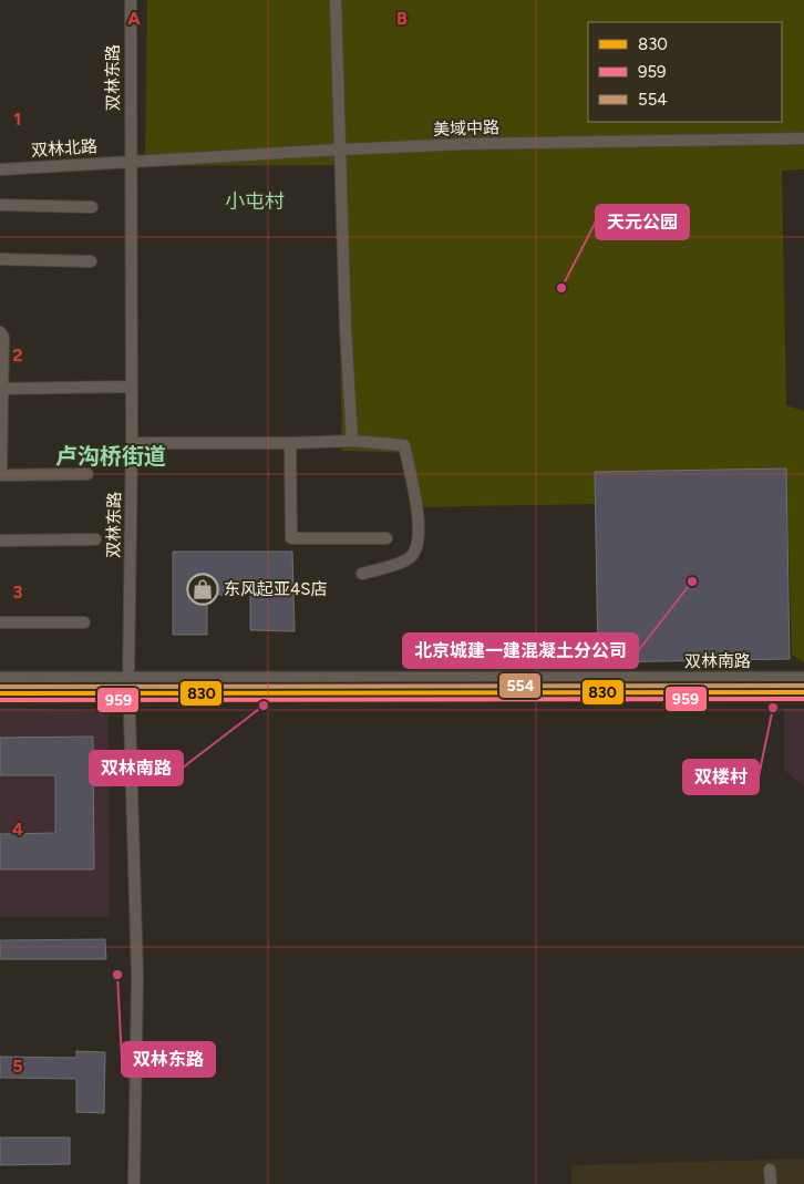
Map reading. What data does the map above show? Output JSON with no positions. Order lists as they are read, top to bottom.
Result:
{
  "streets": {
    "street": [
      "双林东路",
      "美域中路",
      "双林北路",
      "双林南路"
    ]
  },
  "crossings": [
    ["双林东路", "美域中路"],
    ["双林东路", "双林北路"],
    ["双林东路", "双林南路"],
    ["美域中路", "双林北路"]
  ],
  "districts": ["小屯村", "卢沟桥街道"],
  "places": {
    "other": [
      "天元公园",
      "北京城建一建混凝土分公司",
      "双林南路",
      "双楼村",
      "双林东路"
    ],
    "shop": ["东风起亚4S店"]
  },
  "lines": ["transit line 554", "transit line 830", "transit line 959"],
  "legend": ["830", "959", "554"],
  "grid": {
    "columns": ["A", "B"],
    "rows": [
      "1",
      "2",
      "3",
      "4",
      "5"
    ]
  }
}
